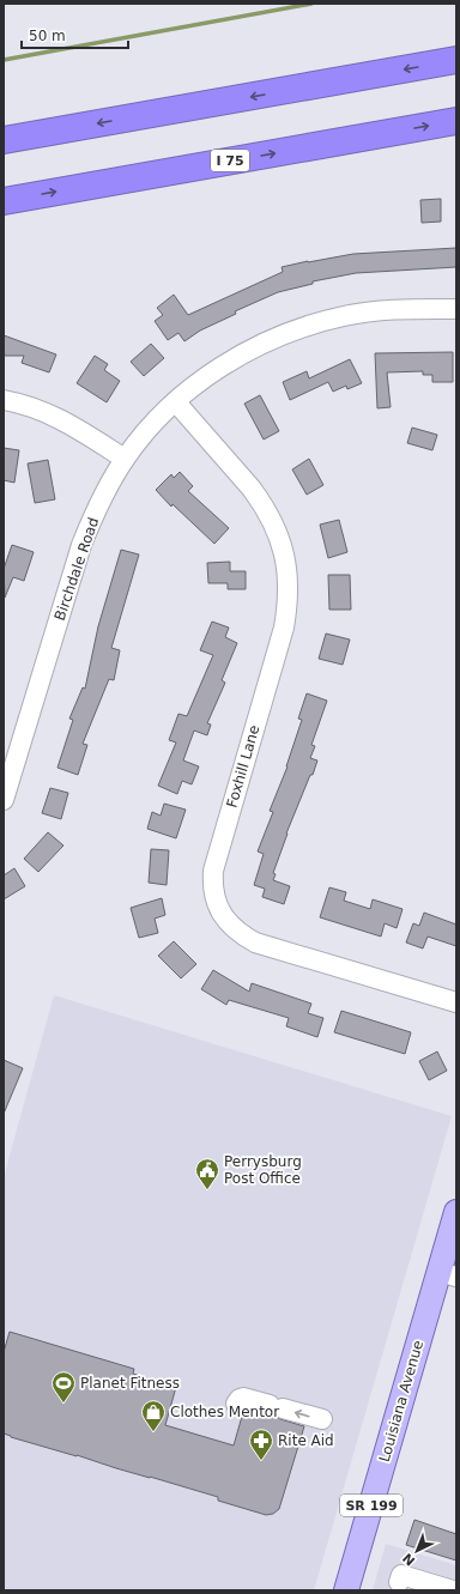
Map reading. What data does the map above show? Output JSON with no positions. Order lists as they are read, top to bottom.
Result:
{
  "streets": {
    "highway": ["I 75"],
    "main road": ["Louisiana Avenue", "SR 199"],
    "street": ["Birchdale Road", "Foxhill Lane"]
  },
  "crossings": [
    ["Birchdale Road", "Foxhill Lane"]
  ],
  "places": {
    "public building": ["Perrysburg Post Office"],
    "sports": ["Planet Fitness"],
    "shop": ["Clothes Mentor"],
    "pharmacy": ["Rite Aid"]
  },
  "scale_bar": "50 m",
  "north": "bottom left"
}
